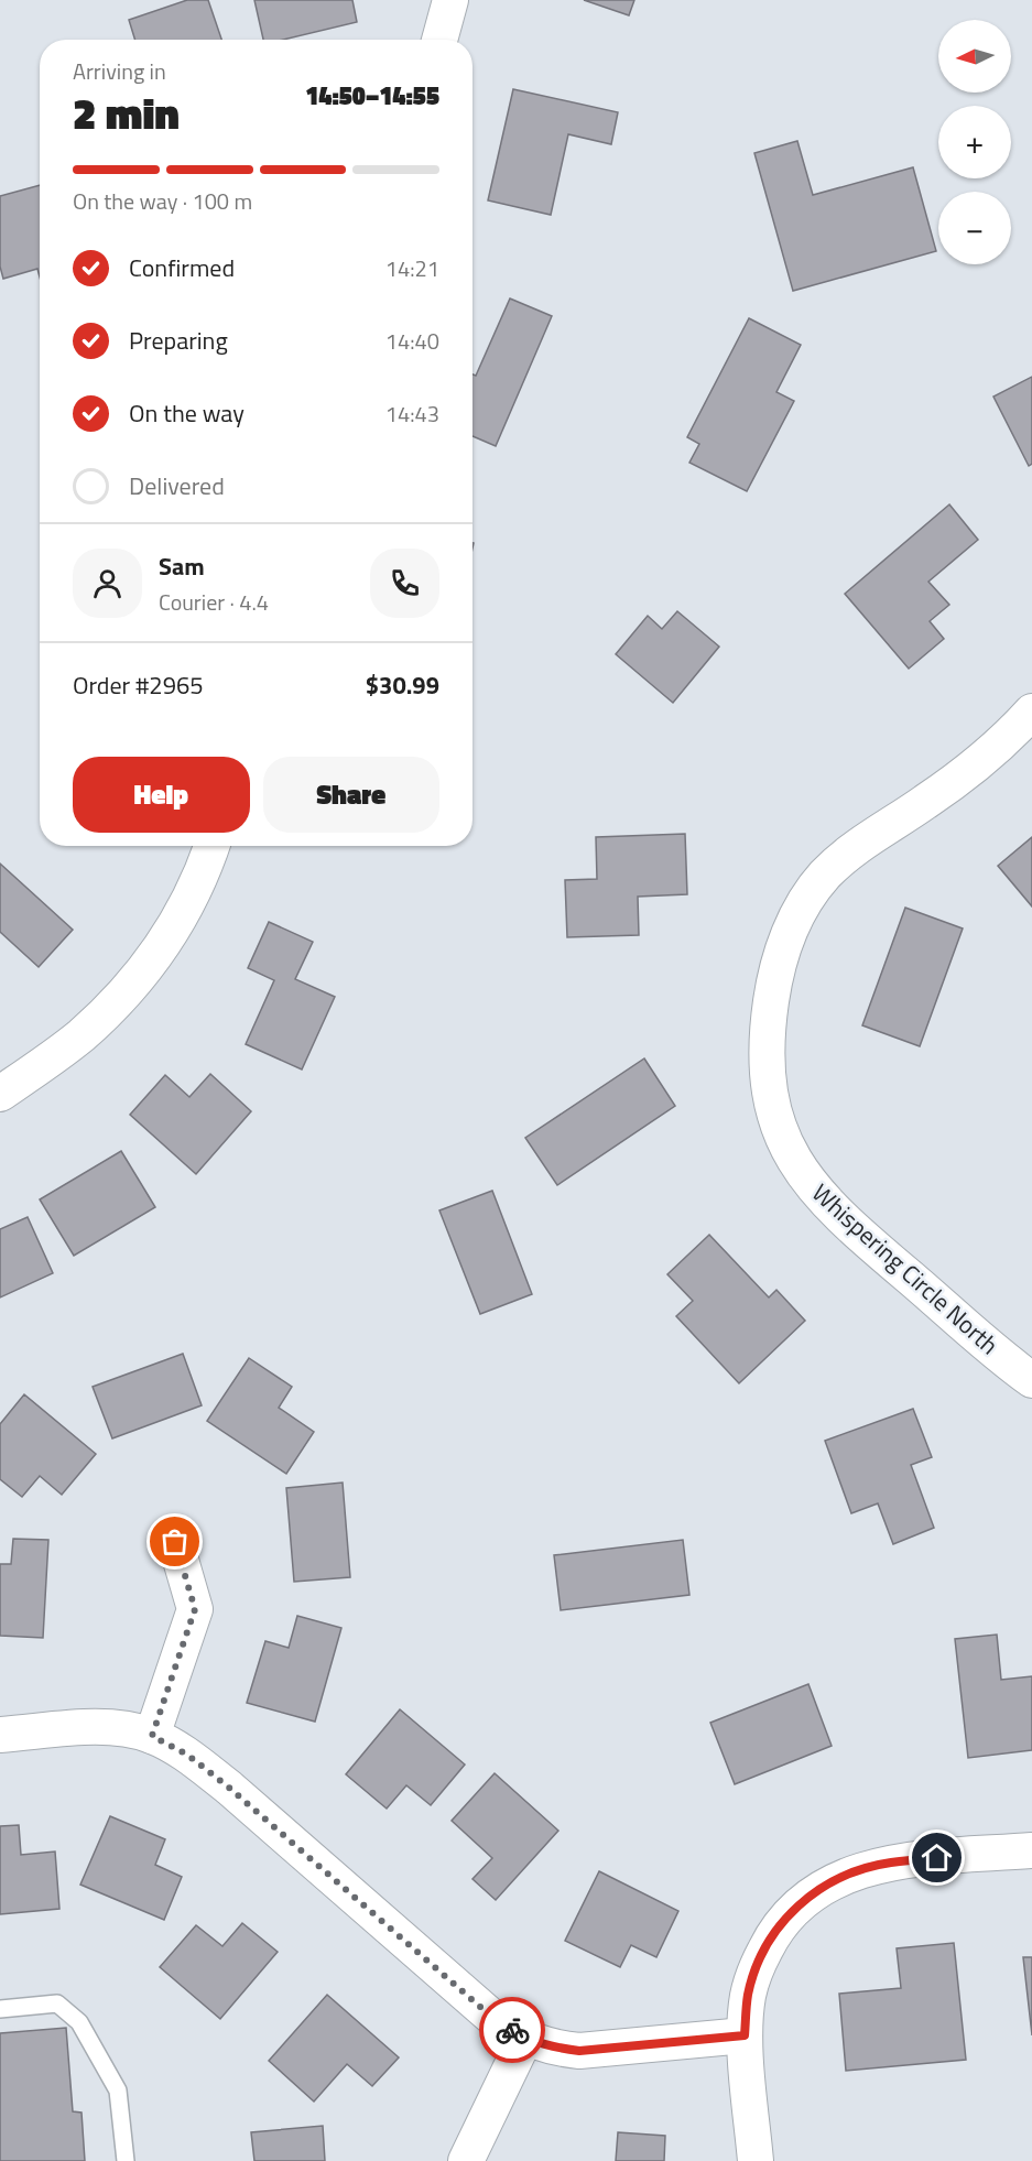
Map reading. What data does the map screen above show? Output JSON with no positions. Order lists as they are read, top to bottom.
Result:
{
  "streets": {
    "street": ["Whispering Circle North"]
  },
  "north": "left",
  "page": {
    "map_buttons": ["+", "−"],
    "heading": ["2 min", "Arriving in", "14:50–14:55"],
    "panel": [
      "Sam",
      "Courier · 4.4",
      "Order #2965",
      "$30.99"
    ],
    "bar": "On the way · 100 m",
    "list": [
      ["Confirmed", "14:21"],
      ["Preparing", "14:40"],
      ["On the way", "14:43"],
      "Delivered"
    ],
    "buttons": ["Help", "Share"]
  }
}
